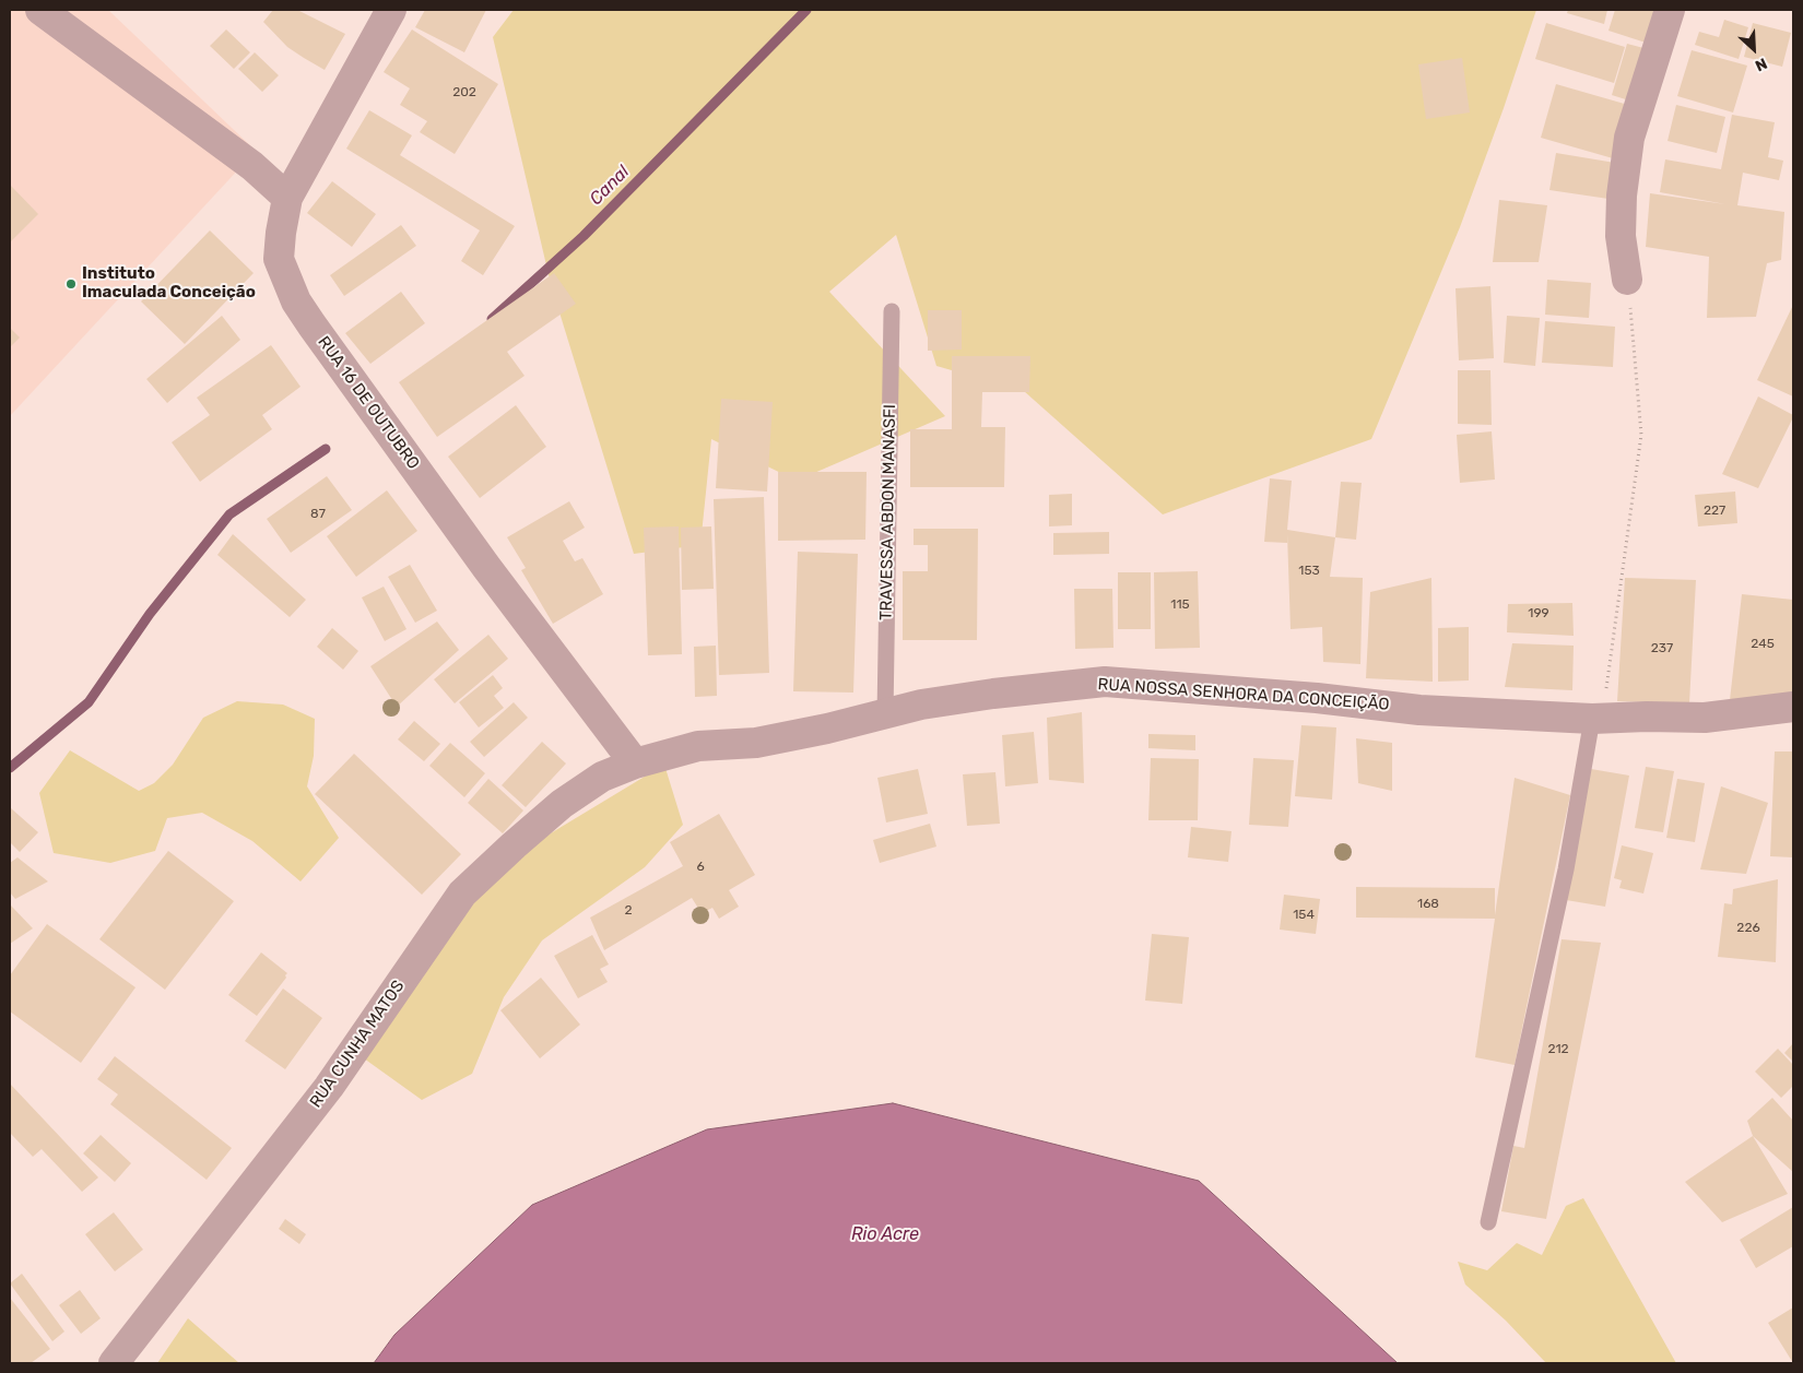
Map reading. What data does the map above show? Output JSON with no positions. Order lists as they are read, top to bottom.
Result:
{
  "streets": {
    "street": ["RUA 16 DE OUTUBRO", "RUA NOSSA SENHORA DA CONCEIÇÃO", "RUA CUNHA MATOS"],
    "lane": ["TRAVESSA ABDON MANASFI"]
  },
  "crossings": [
    ["RUA 16 DE OUTUBRO", "RUA NOSSA SENHORA DA CONCEIÇÃO"],
    ["RUA 16 DE OUTUBRO", "RUA CUNHA MATOS"],
    ["TRAVESSA ABDON MANASFI", "RUA NOSSA SENHORA DA CONCEIÇÃO"],
    ["RUA NOSSA SENHORA DA CONCEIÇÃO", "RUA CUNHA MATOS"]
  ],
  "water": ["Canal", "Rio Acre"],
  "places": ["Instituto Imaculada Conceição"],
  "house_numbers": [
    "202",
    "227",
    "87",
    "153",
    "115",
    "199",
    "245",
    "237",
    "6",
    "168",
    "2",
    "154",
    "226",
    "212"
  ],
  "north": "bottom right"
}
